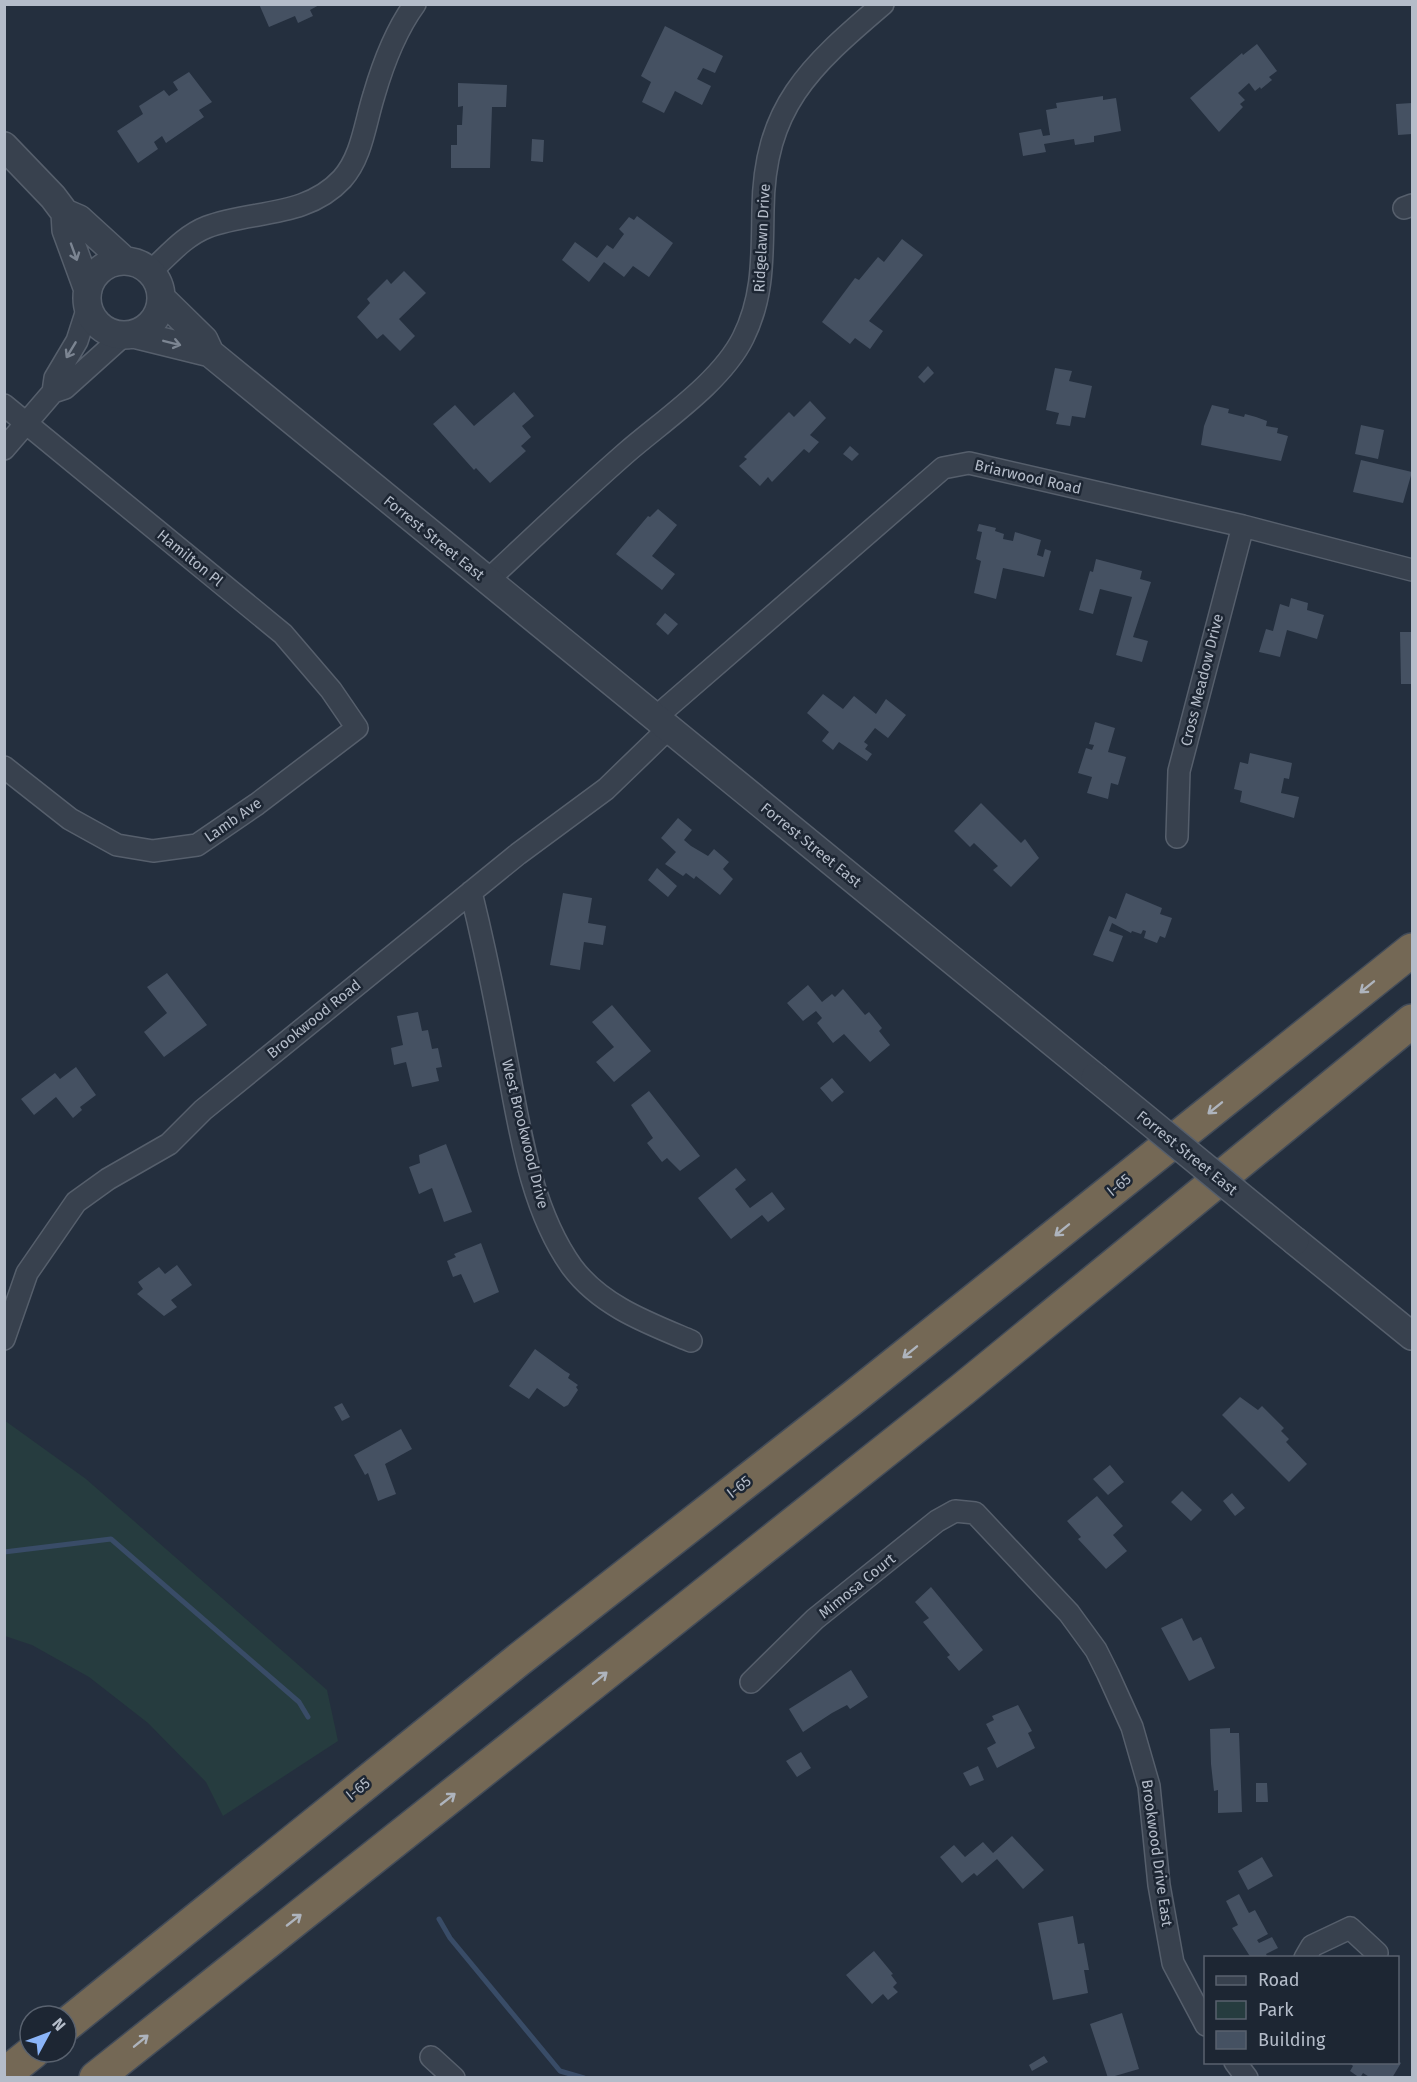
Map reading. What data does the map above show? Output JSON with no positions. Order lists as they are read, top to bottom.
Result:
{
  "streets": {
    "highway": ["I-65"],
    "street": [
      "Ridgelawn Drive",
      "Briarwood Road",
      "Forrest Street East",
      "Hamilton Pl",
      "Cross Meadow Drive",
      "Lamb Ave",
      "Brookwood Road",
      "West Brookwood Drive",
      "Mimosa Court",
      "Brookwood Drive East"
    ]
  },
  "crossings": [
    ["Ridgelawn Drive", "Forrest Street East"],
    ["Briarwood Road", "Forrest Street East"],
    ["Briarwood Road", "Cross Meadow Drive"],
    ["Briarwood Road", "Brookwood Road"],
    ["Forrest Street East", "Brookwood Road"],
    ["Hamilton Pl", "Lamb Ave"],
    ["Brookwood Road", "West Brookwood Drive"],
    ["Mimosa Court", "Brookwood Drive East"]
  ],
  "legend": ["Road", "Park", "Building"],
  "north": "top right"
}
